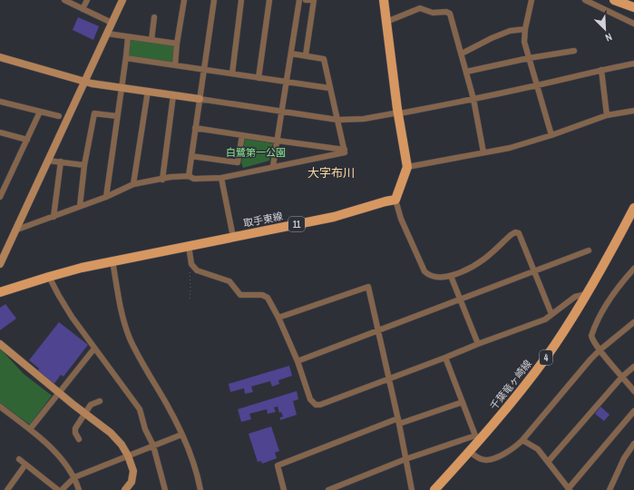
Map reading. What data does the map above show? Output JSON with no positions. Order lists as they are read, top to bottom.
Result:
{
  "streets": {
    "main road": [
      "取手東線",
      "11",
      "4",
      "千葉竜ヶ崎線"
    ]
  },
  "districts": ["大字布川"],
  "parks": ["白鷺第一公園"],
  "north": "bottom right"
}
